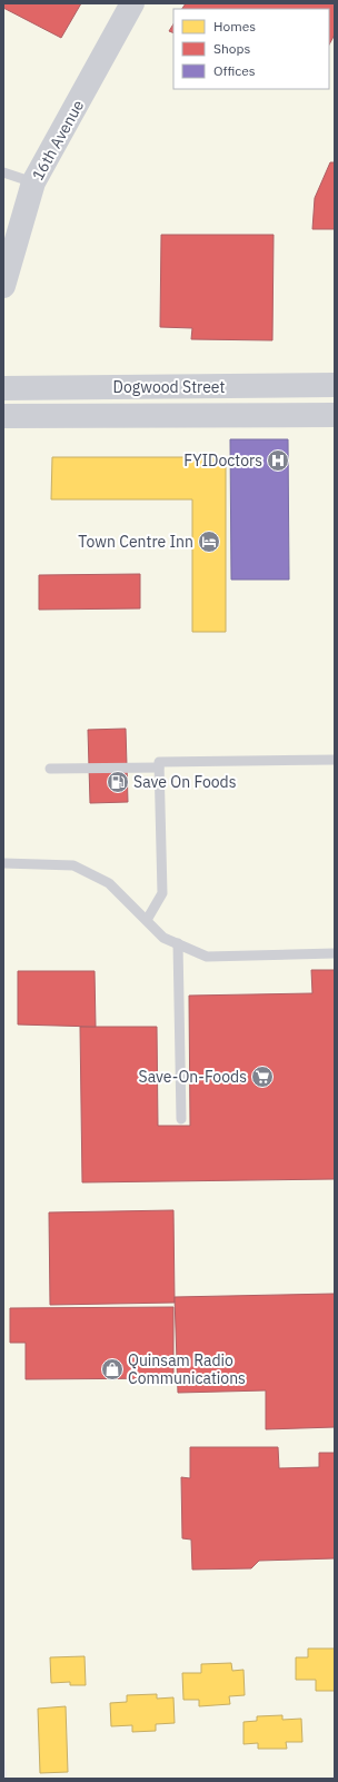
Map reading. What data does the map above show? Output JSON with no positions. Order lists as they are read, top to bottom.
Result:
{
  "streets": {
    "main road": ["16th Avenue", "Dogwood Street"]
  },
  "places": {
    "hospital": ["FYIDoctors"],
    "hotel": ["Town Centre Inn"],
    "fuel station": ["Save On Foods"],
    "supermarket": ["Save-On-Foods"],
    "shop": ["Quinsam Radio Communications"]
  },
  "legend": ["Homes", "Shops", "Offices"]
}
